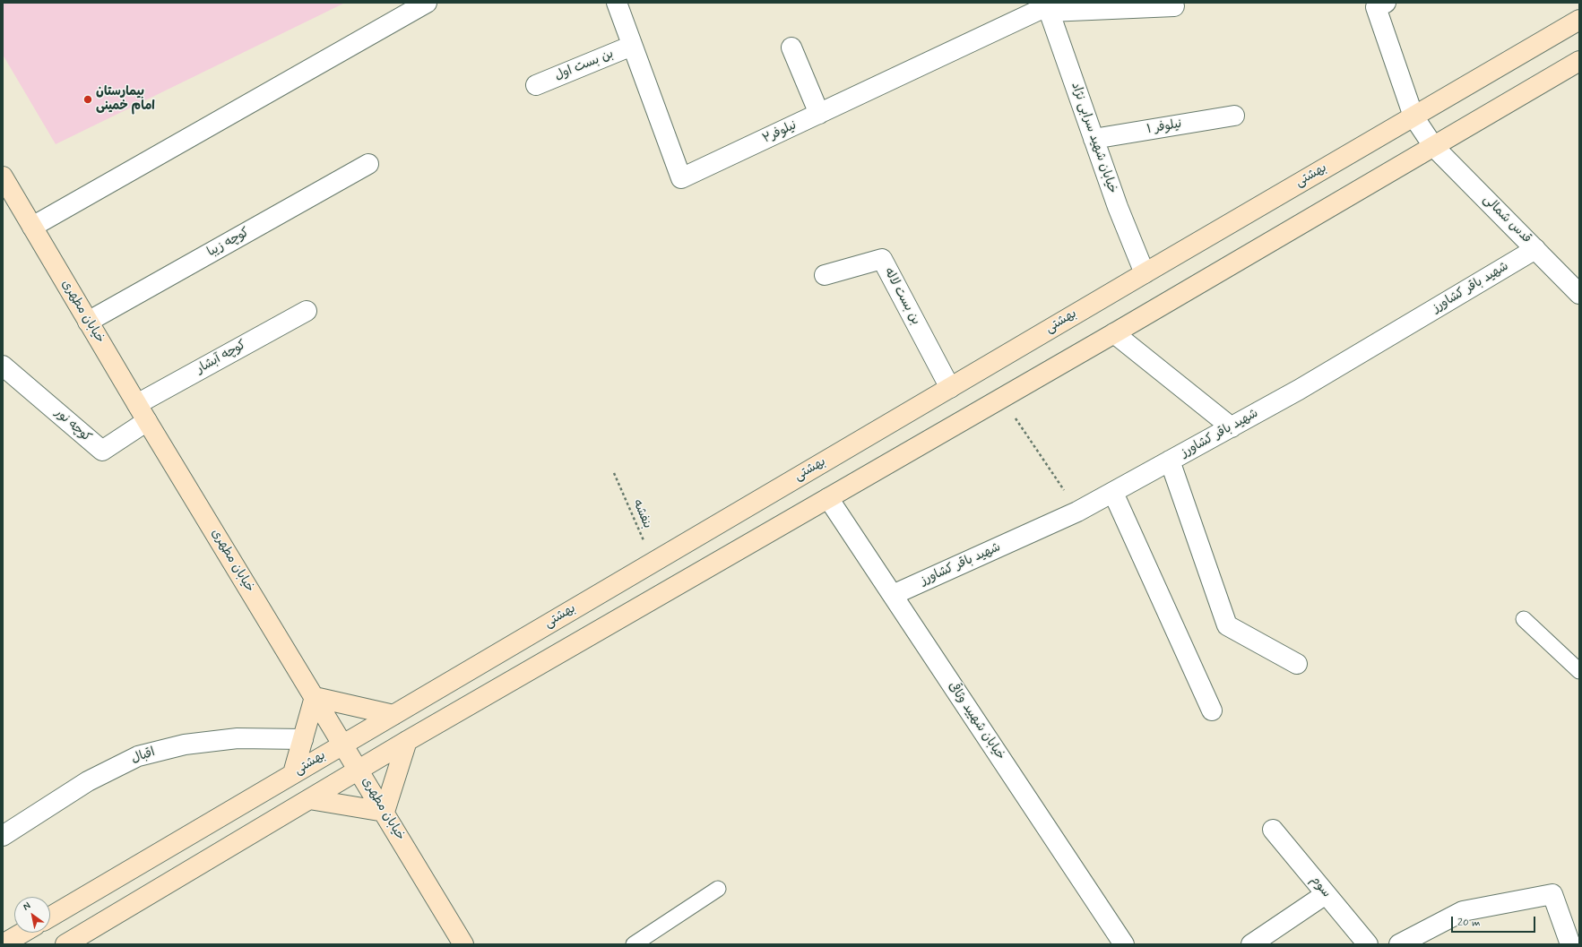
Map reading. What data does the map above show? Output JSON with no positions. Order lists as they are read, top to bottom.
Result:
{
  "streets": {
    "main road": ["بهشتی", "خیابان مطهری"],
    "street": [
      "بن بست اول",
      "نیلوفر ۱",
      "نیلوفر۲",
      "خیابان شهید سرابی نژاد",
      "قدس شمالی",
      "کوچه زیبا",
      "شهید باقر کشاورز",
      "بن بست لاله",
      "کوچه آبشار",
      "کوچه نور",
      "خیابان شهیید وثاقی",
      "اقبال",
      "سوم"
    ],
    "path": ["بنفشه"]
  },
  "crossings": [
    ["بن بست اول", "نیلوفر۲"],
    ["نیلوفر ۱", "خیابان شهید سرابی نژاد"],
    ["نیلوفر۲", "خیابان شهید سرابی نژاد"],
    ["خیابان شهید سرابی نژاد", "بهشتی"],
    ["بهشتی", "قدس شمالی"],
    ["بهشتی", "بن بست لاله"],
    ["بهشتی", "خیابان مطهری"],
    ["بهشتی", "بنفشه"],
    ["قدس شمالی", "شهید باقر کشاورز"],
    ["کوچه زیبا", "خیابان مطهری"],
    ["شهید باقر کشاورز", "خیابان شهیید وثاقی"],
    ["خیابان مطهری", "کوچه آبشار"],
    ["خیابان مطهری", "کوچه نور"]
  ],
  "places": ["بیمارستان امام خمینی"],
  "scale_bar": "20 m",
  "north": "top left"
}
